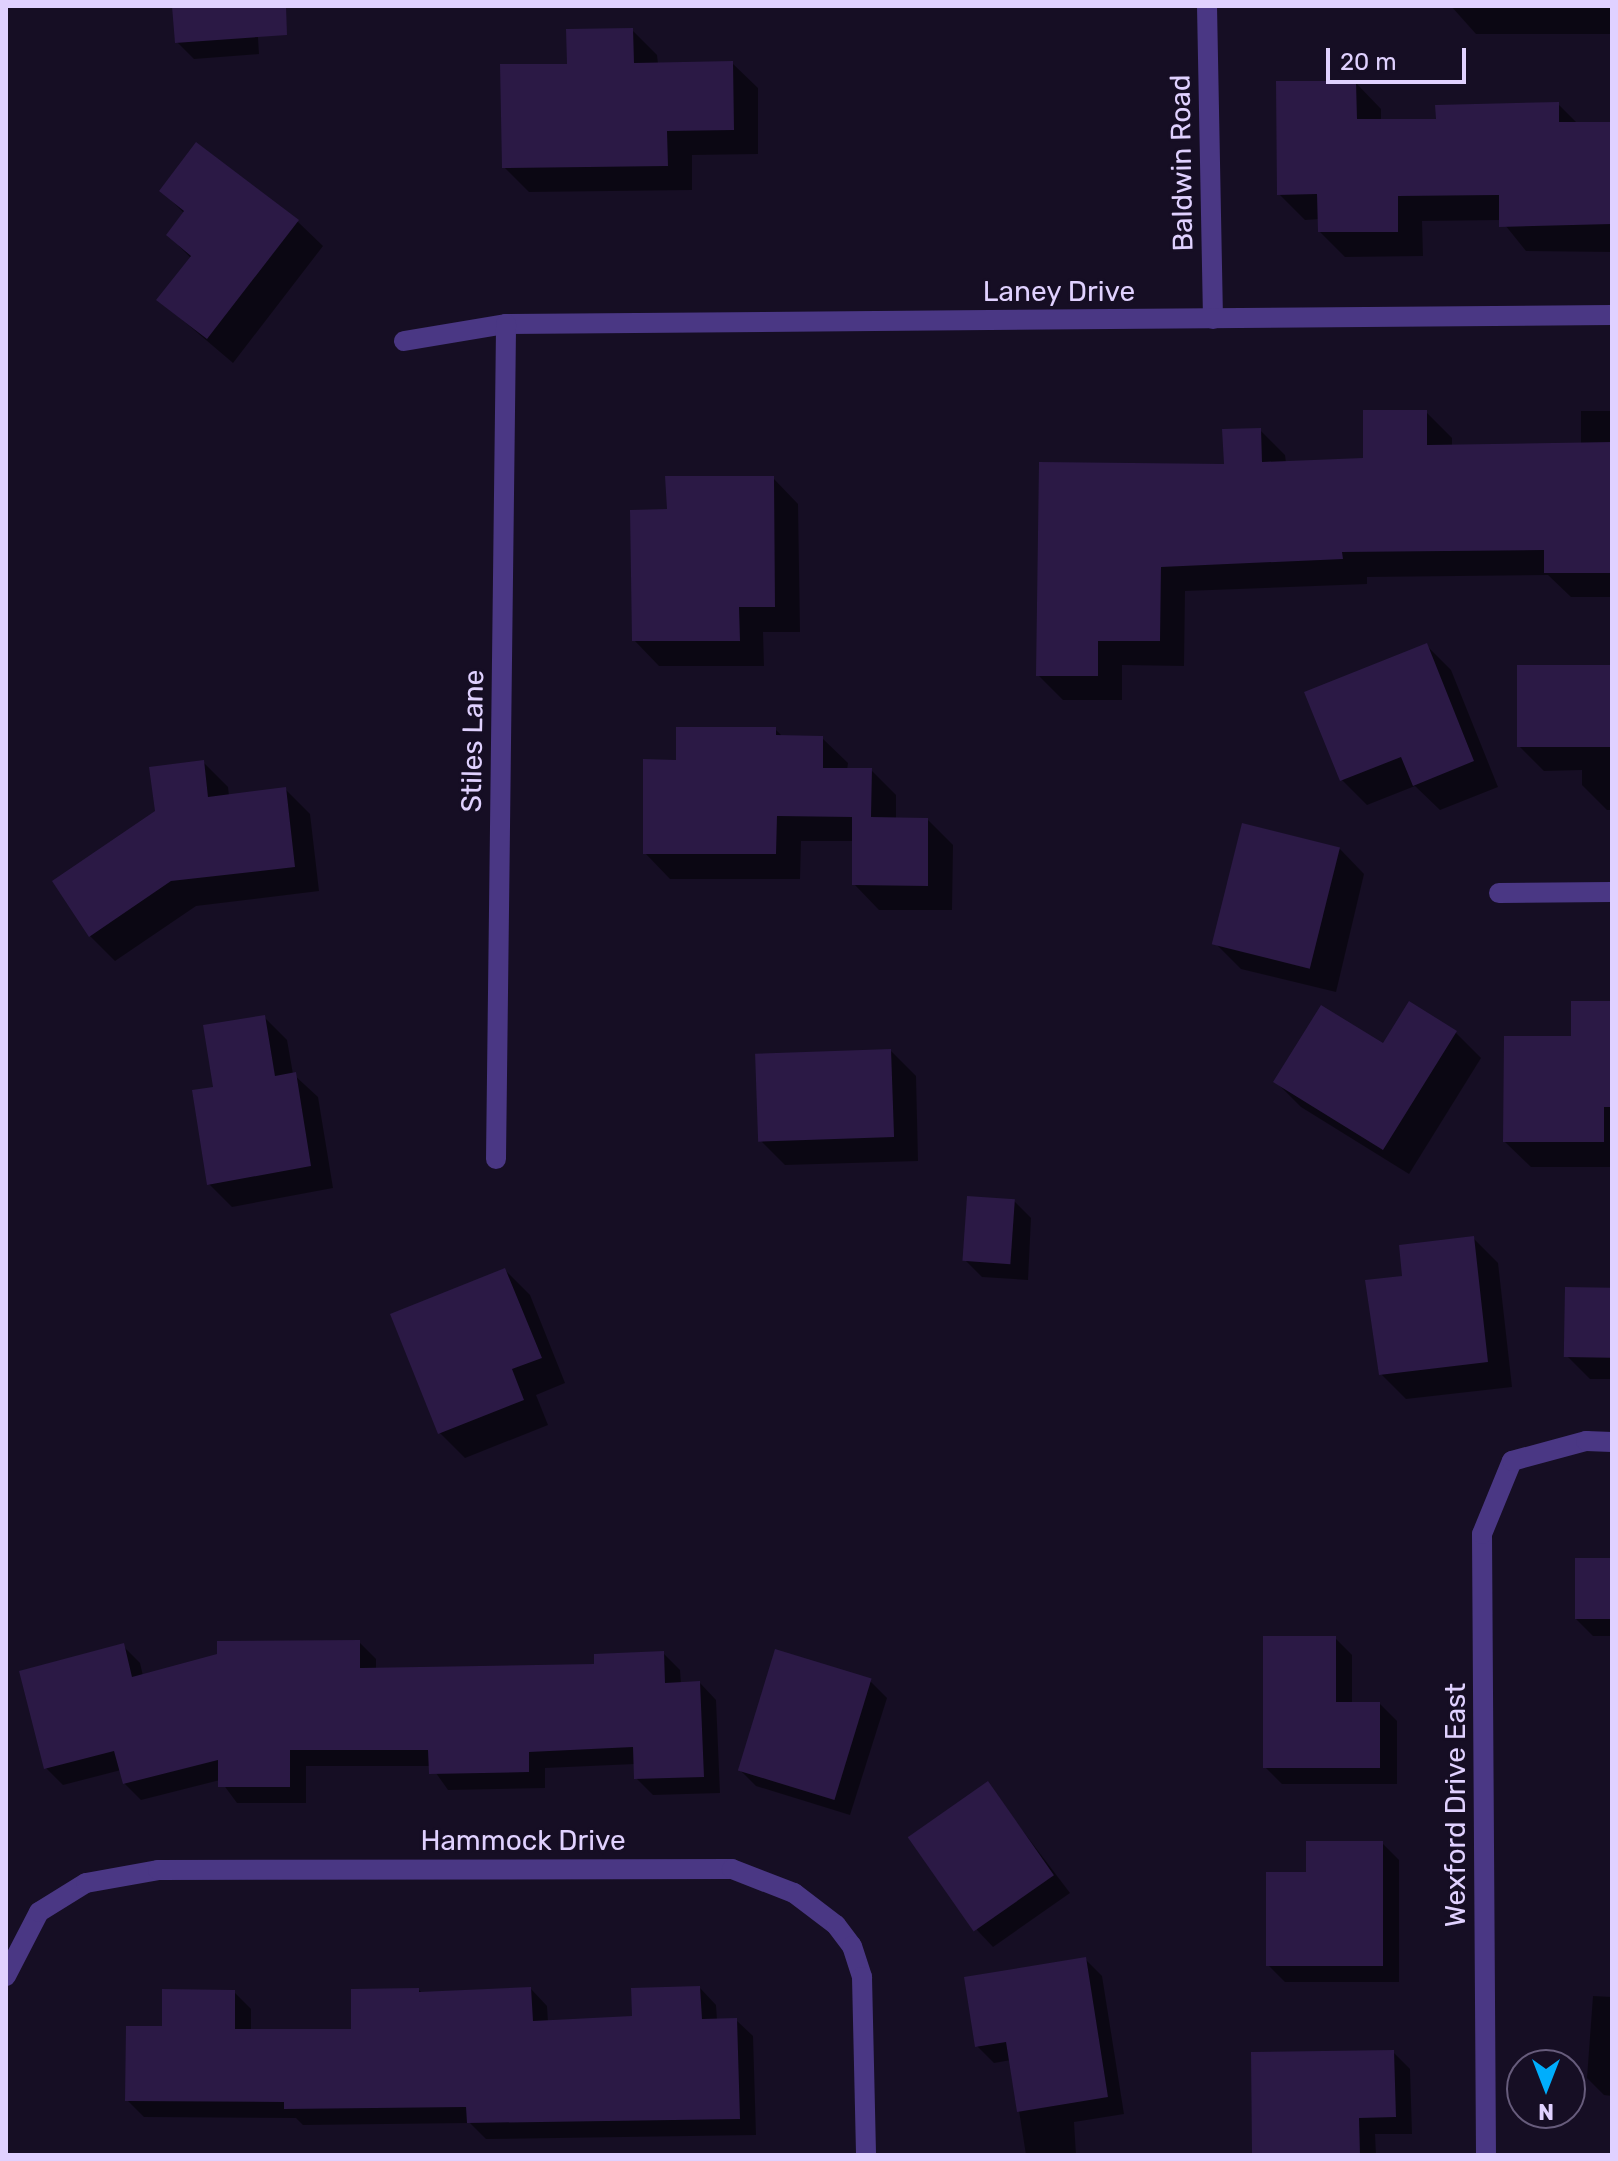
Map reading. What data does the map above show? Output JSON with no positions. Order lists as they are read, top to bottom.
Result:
{
  "streets": {
    "street": [
      "Baldwin Road",
      "Laney Drive",
      "Stiles Lane",
      "Wexford Drive East",
      "Hammock Drive"
    ]
  },
  "crossings": [
    ["Baldwin Road", "Laney Drive"],
    ["Laney Drive", "Stiles Lane"]
  ],
  "scale_bar": "20 m",
  "north": "bottom"
}
